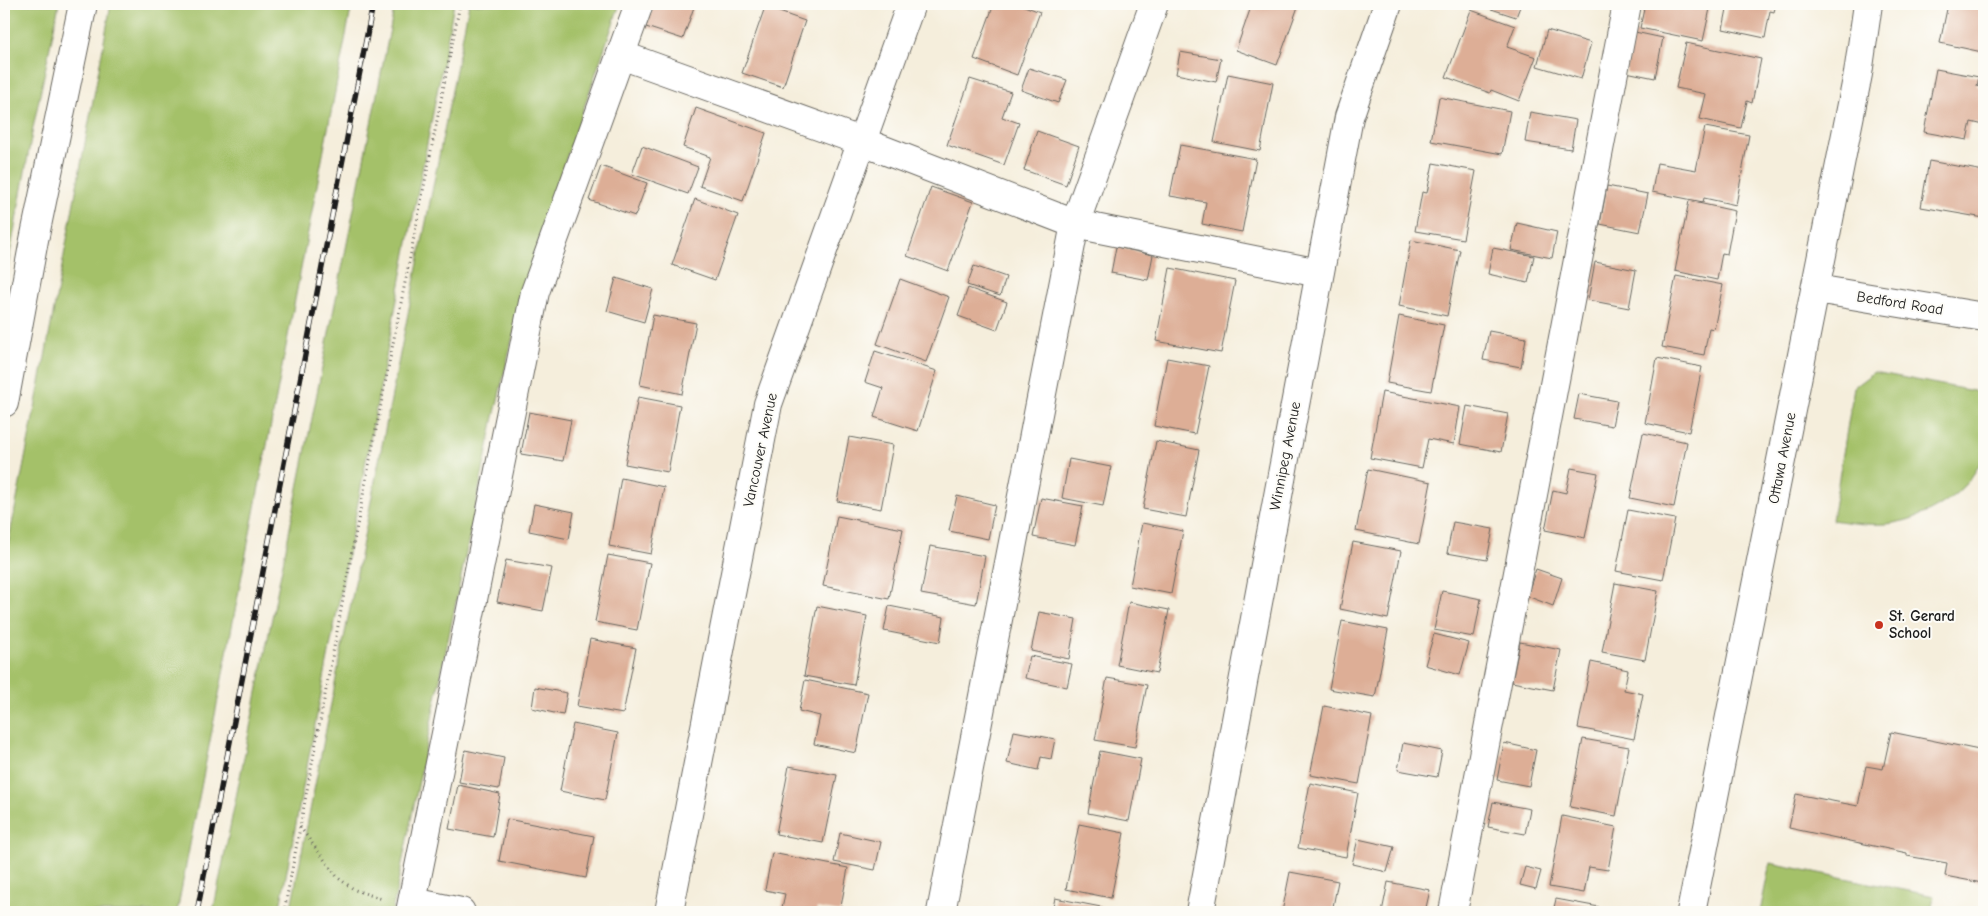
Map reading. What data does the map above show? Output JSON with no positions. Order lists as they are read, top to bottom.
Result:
{
  "streets": {
    "main road": [
      "Bedford Road",
      "Vancouver Avenue",
      "Winnipeg Avenue",
      "Ottawa Avenue"
    ]
  },
  "crossings": [
    ["Bedford Road", "Ottawa Avenue"]
  ],
  "places": ["St. Gerard School"]
}
